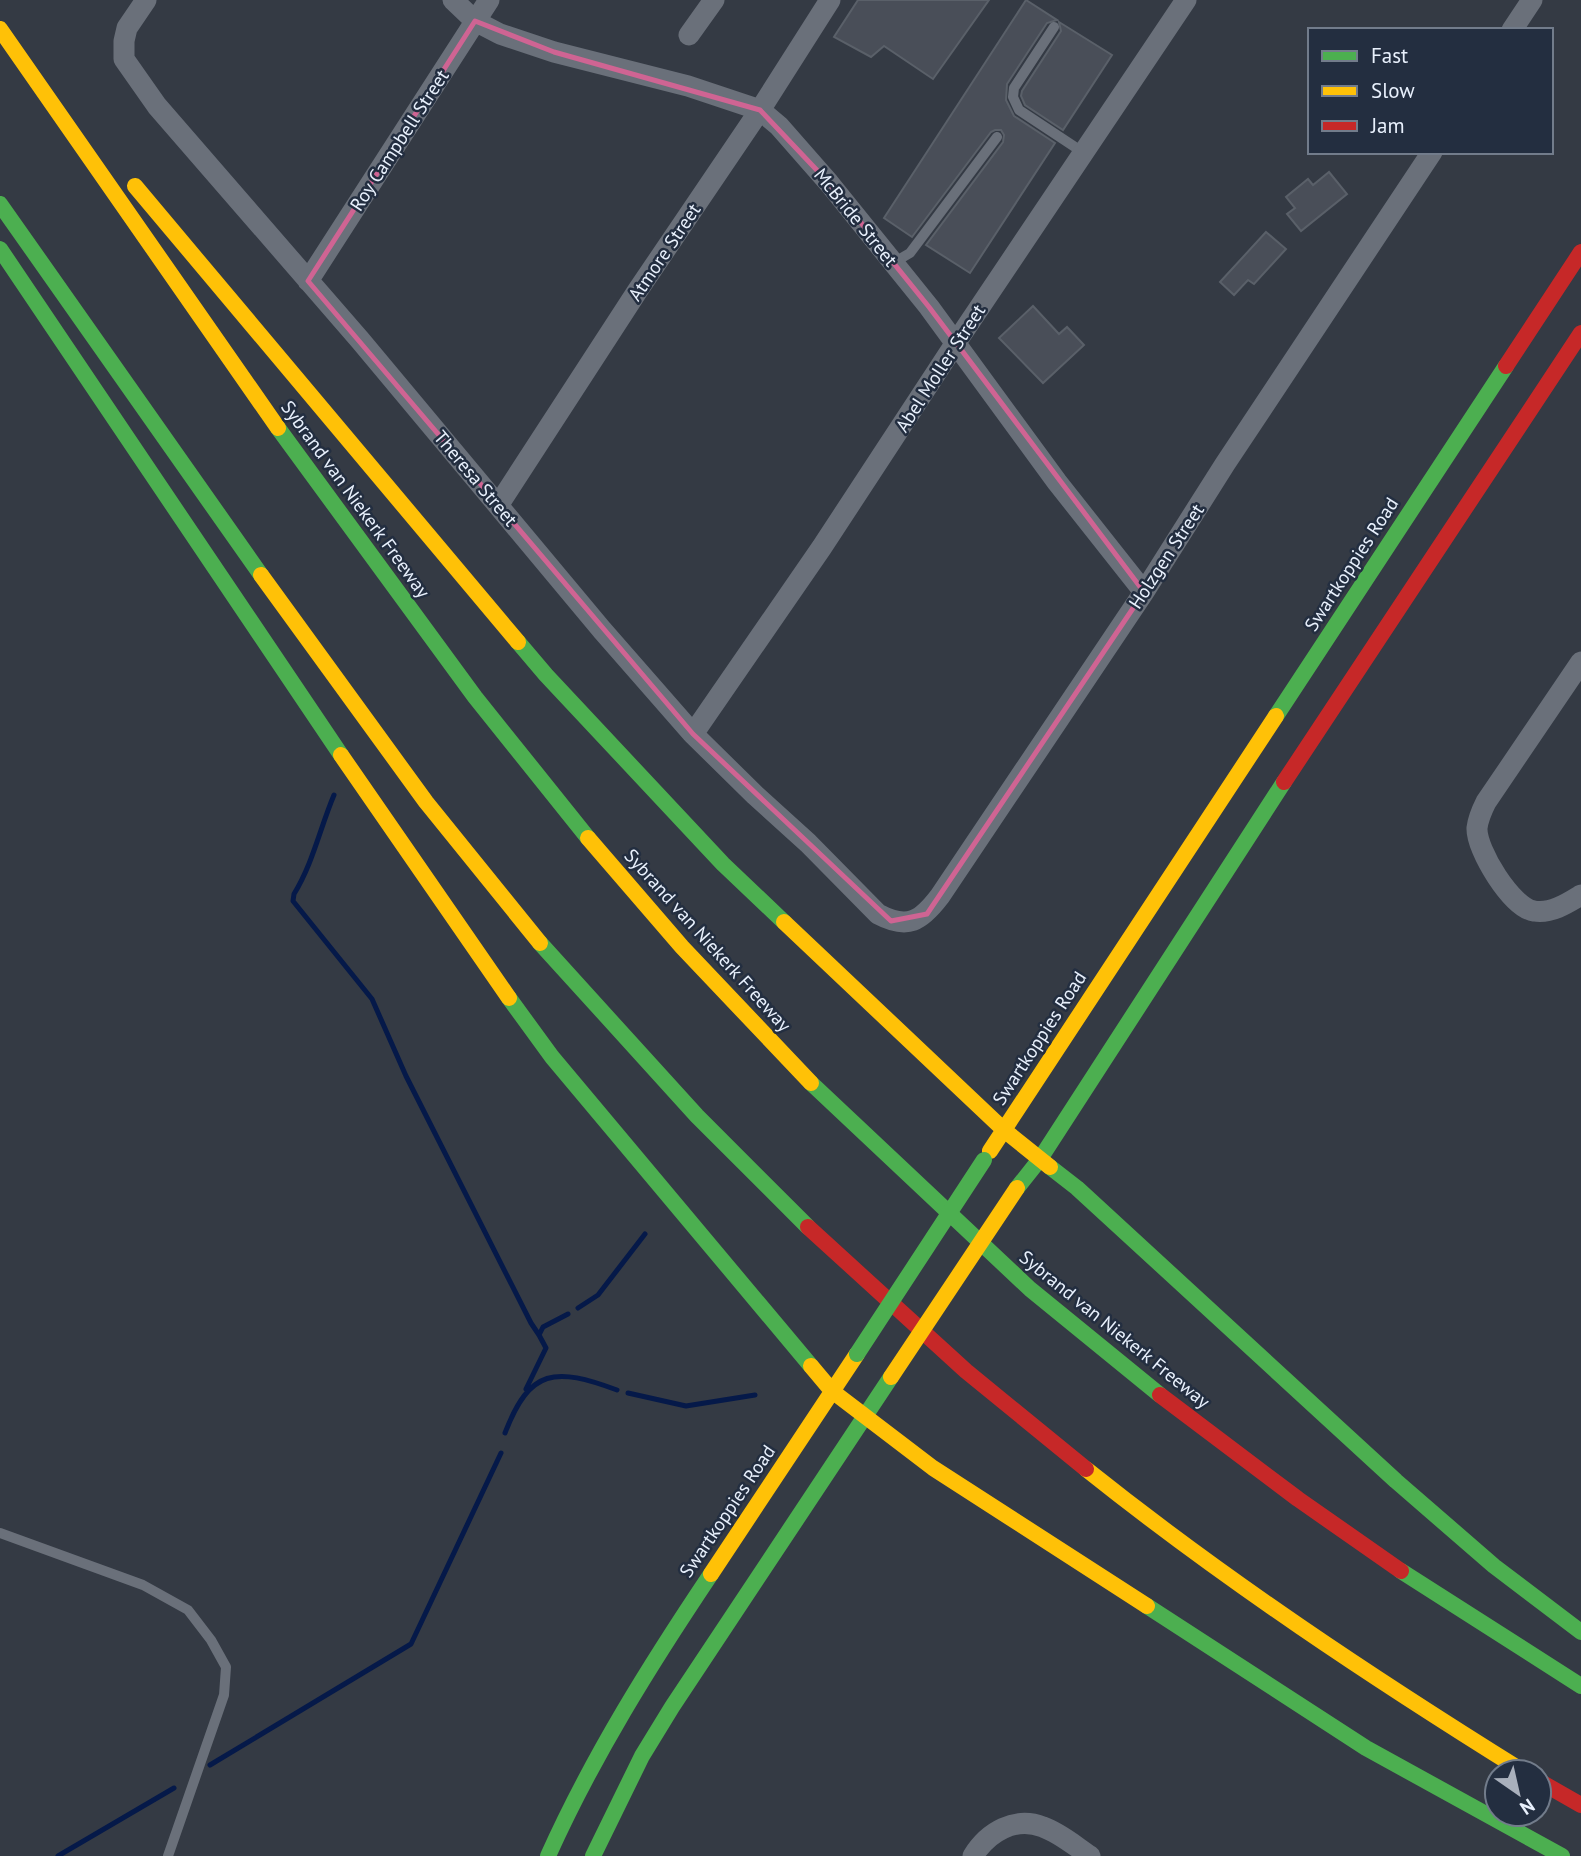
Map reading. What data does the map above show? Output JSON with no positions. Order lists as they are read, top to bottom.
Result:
{
  "streets": {
    "main road": ["Sybrand van Niekerk Freeway", "Swartkoppies Road"],
    "street": [
      "Roy Campbell Street",
      "McBride Street",
      "Atmore Street",
      "Abel Moller Street",
      "Theresa Street",
      "Holzgen Street"
    ]
  },
  "crossings": [
    ["Roy Campbell Street", "McBride Street"],
    ["Roy Campbell Street", "Theresa Street"],
    ["McBride Street", "Atmore Street"],
    ["McBride Street", "Abel Moller Street"],
    ["McBride Street", "Holzgen Street"],
    ["Atmore Street", "Theresa Street"],
    ["Abel Moller Street", "Theresa Street"],
    ["Theresa Street", "Holzgen Street"]
  ],
  "legend": ["Fast", "Slow", "Jam"],
  "north": "bottom right"
}
